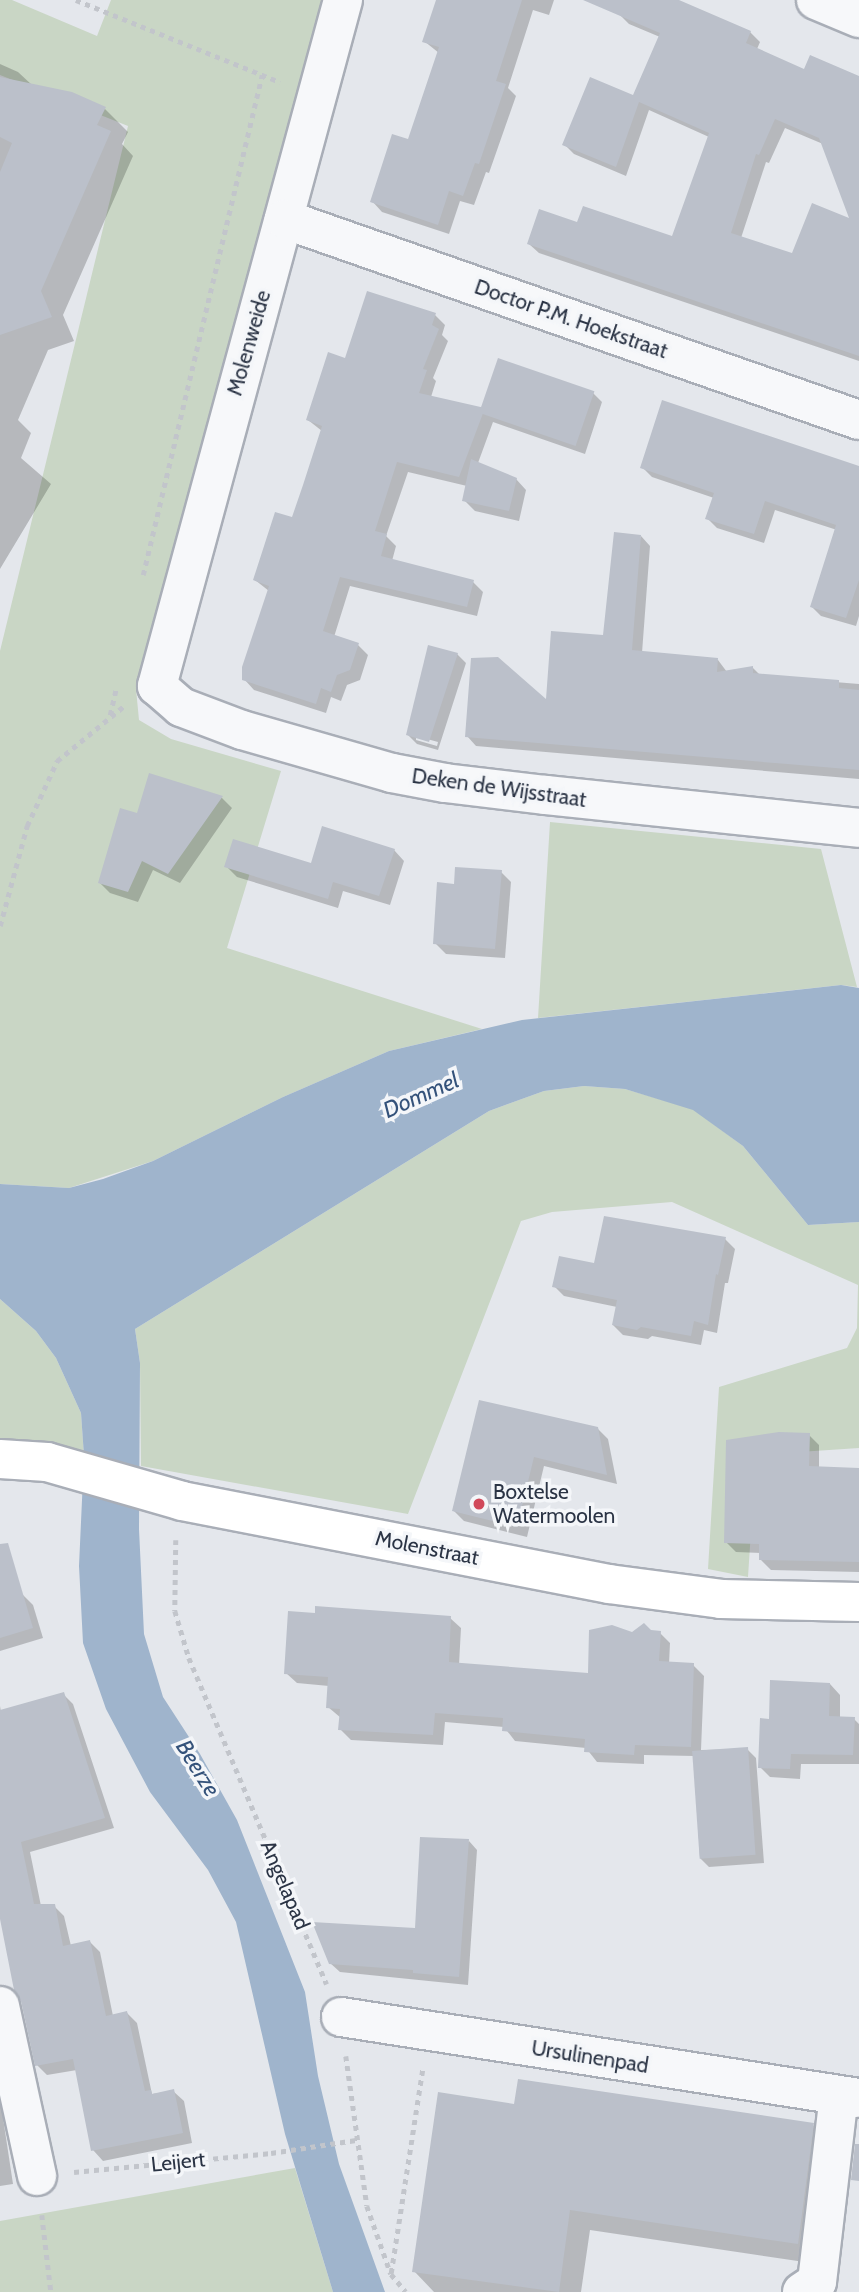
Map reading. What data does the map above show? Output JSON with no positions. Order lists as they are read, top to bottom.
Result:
{
  "streets": {
    "street": [
      "Doctor P.M. Hoekstraat",
      "Molenweide",
      "Deken de Wijsstraat",
      "Molenstraat",
      "Ursulinenpad"
    ],
    "path": ["Angelapad", "Leijert"]
  },
  "crossings": [
    ["Doctor P.M. Hoekstraat", "Molenweide"],
    ["Molenweide", "Deken de Wijsstraat"],
    ["Molenstraat", "Angelapad"],
    ["Angelapad", "Ursulinenpad"],
    ["Angelapad", "Leijert"]
  ],
  "water": ["Dommel", "Beerze"],
  "places": ["Boxtelse Watermoolen"]
}
